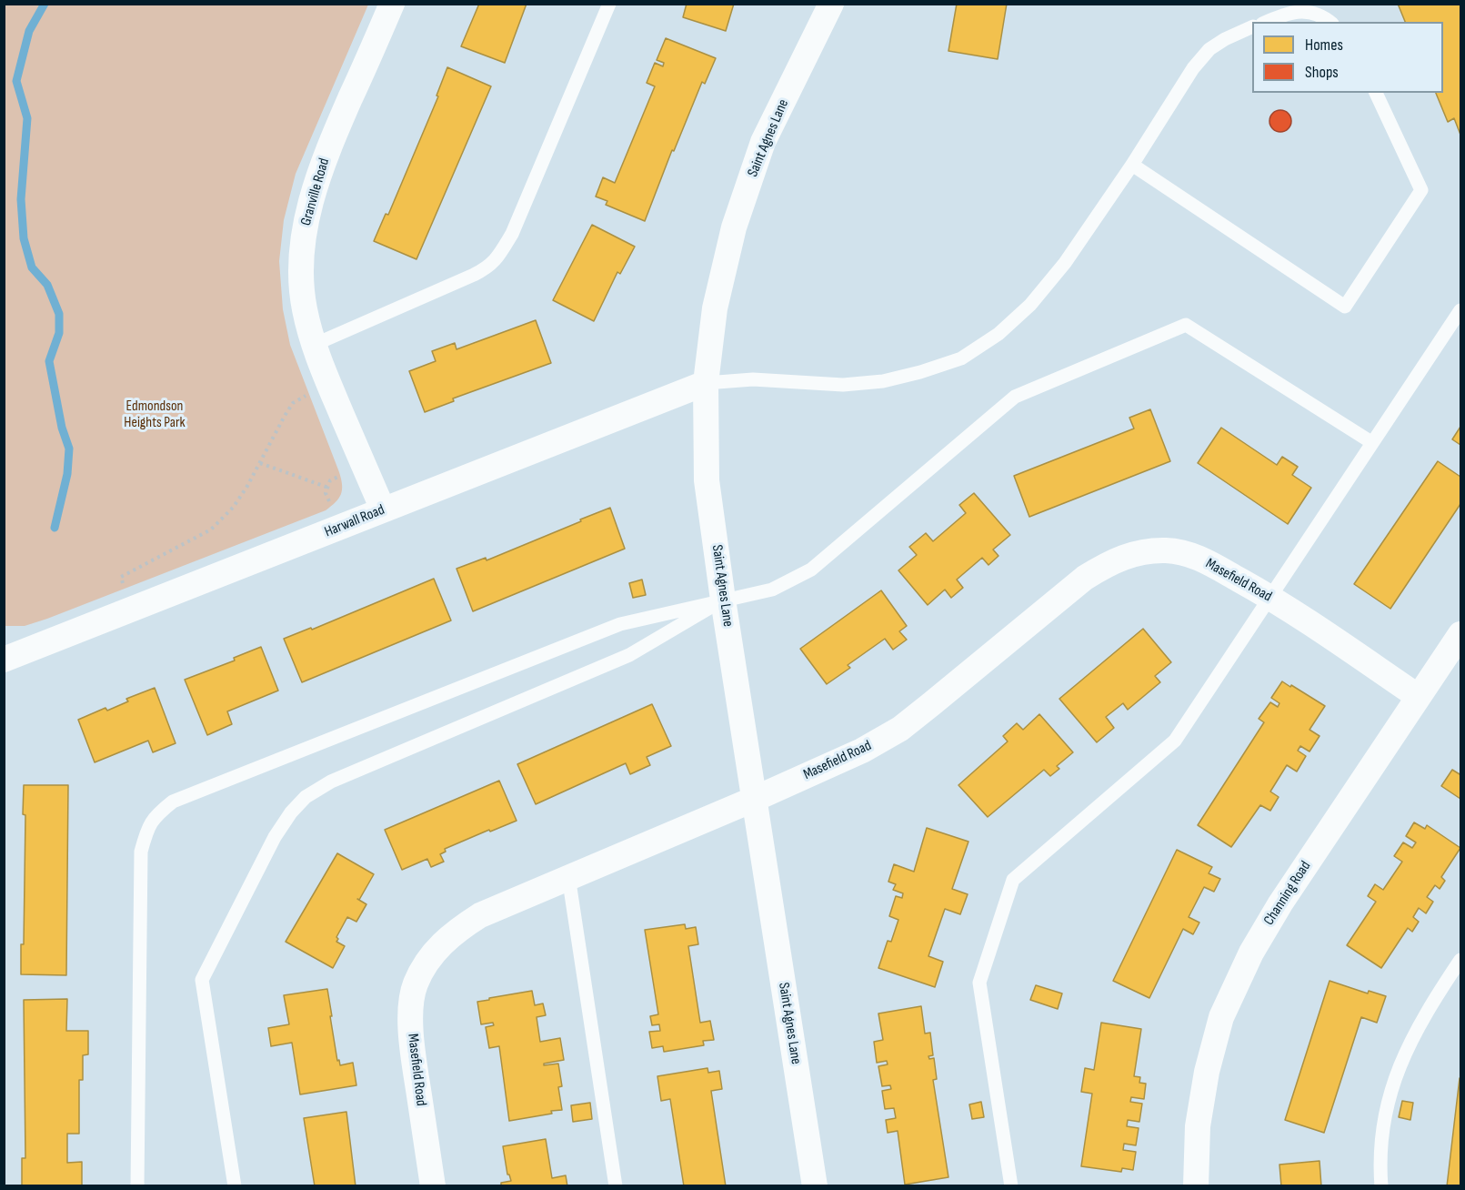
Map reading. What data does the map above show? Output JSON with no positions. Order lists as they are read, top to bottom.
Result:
{
  "streets": {
    "street": [
      "Saint Agnes Lane",
      "Granville Road",
      "Harwall Road",
      "Masefield Road",
      "Channing Road"
    ]
  },
  "crossings": [
    ["Saint Agnes Lane", "Harwall Road"],
    ["Saint Agnes Lane", "Masefield Road"],
    ["Granville Road", "Harwall Road"],
    ["Masefield Road", "Channing Road"]
  ],
  "parks": ["Edmondson Heights Park"],
  "legend": ["Homes", "Shops"]
}
